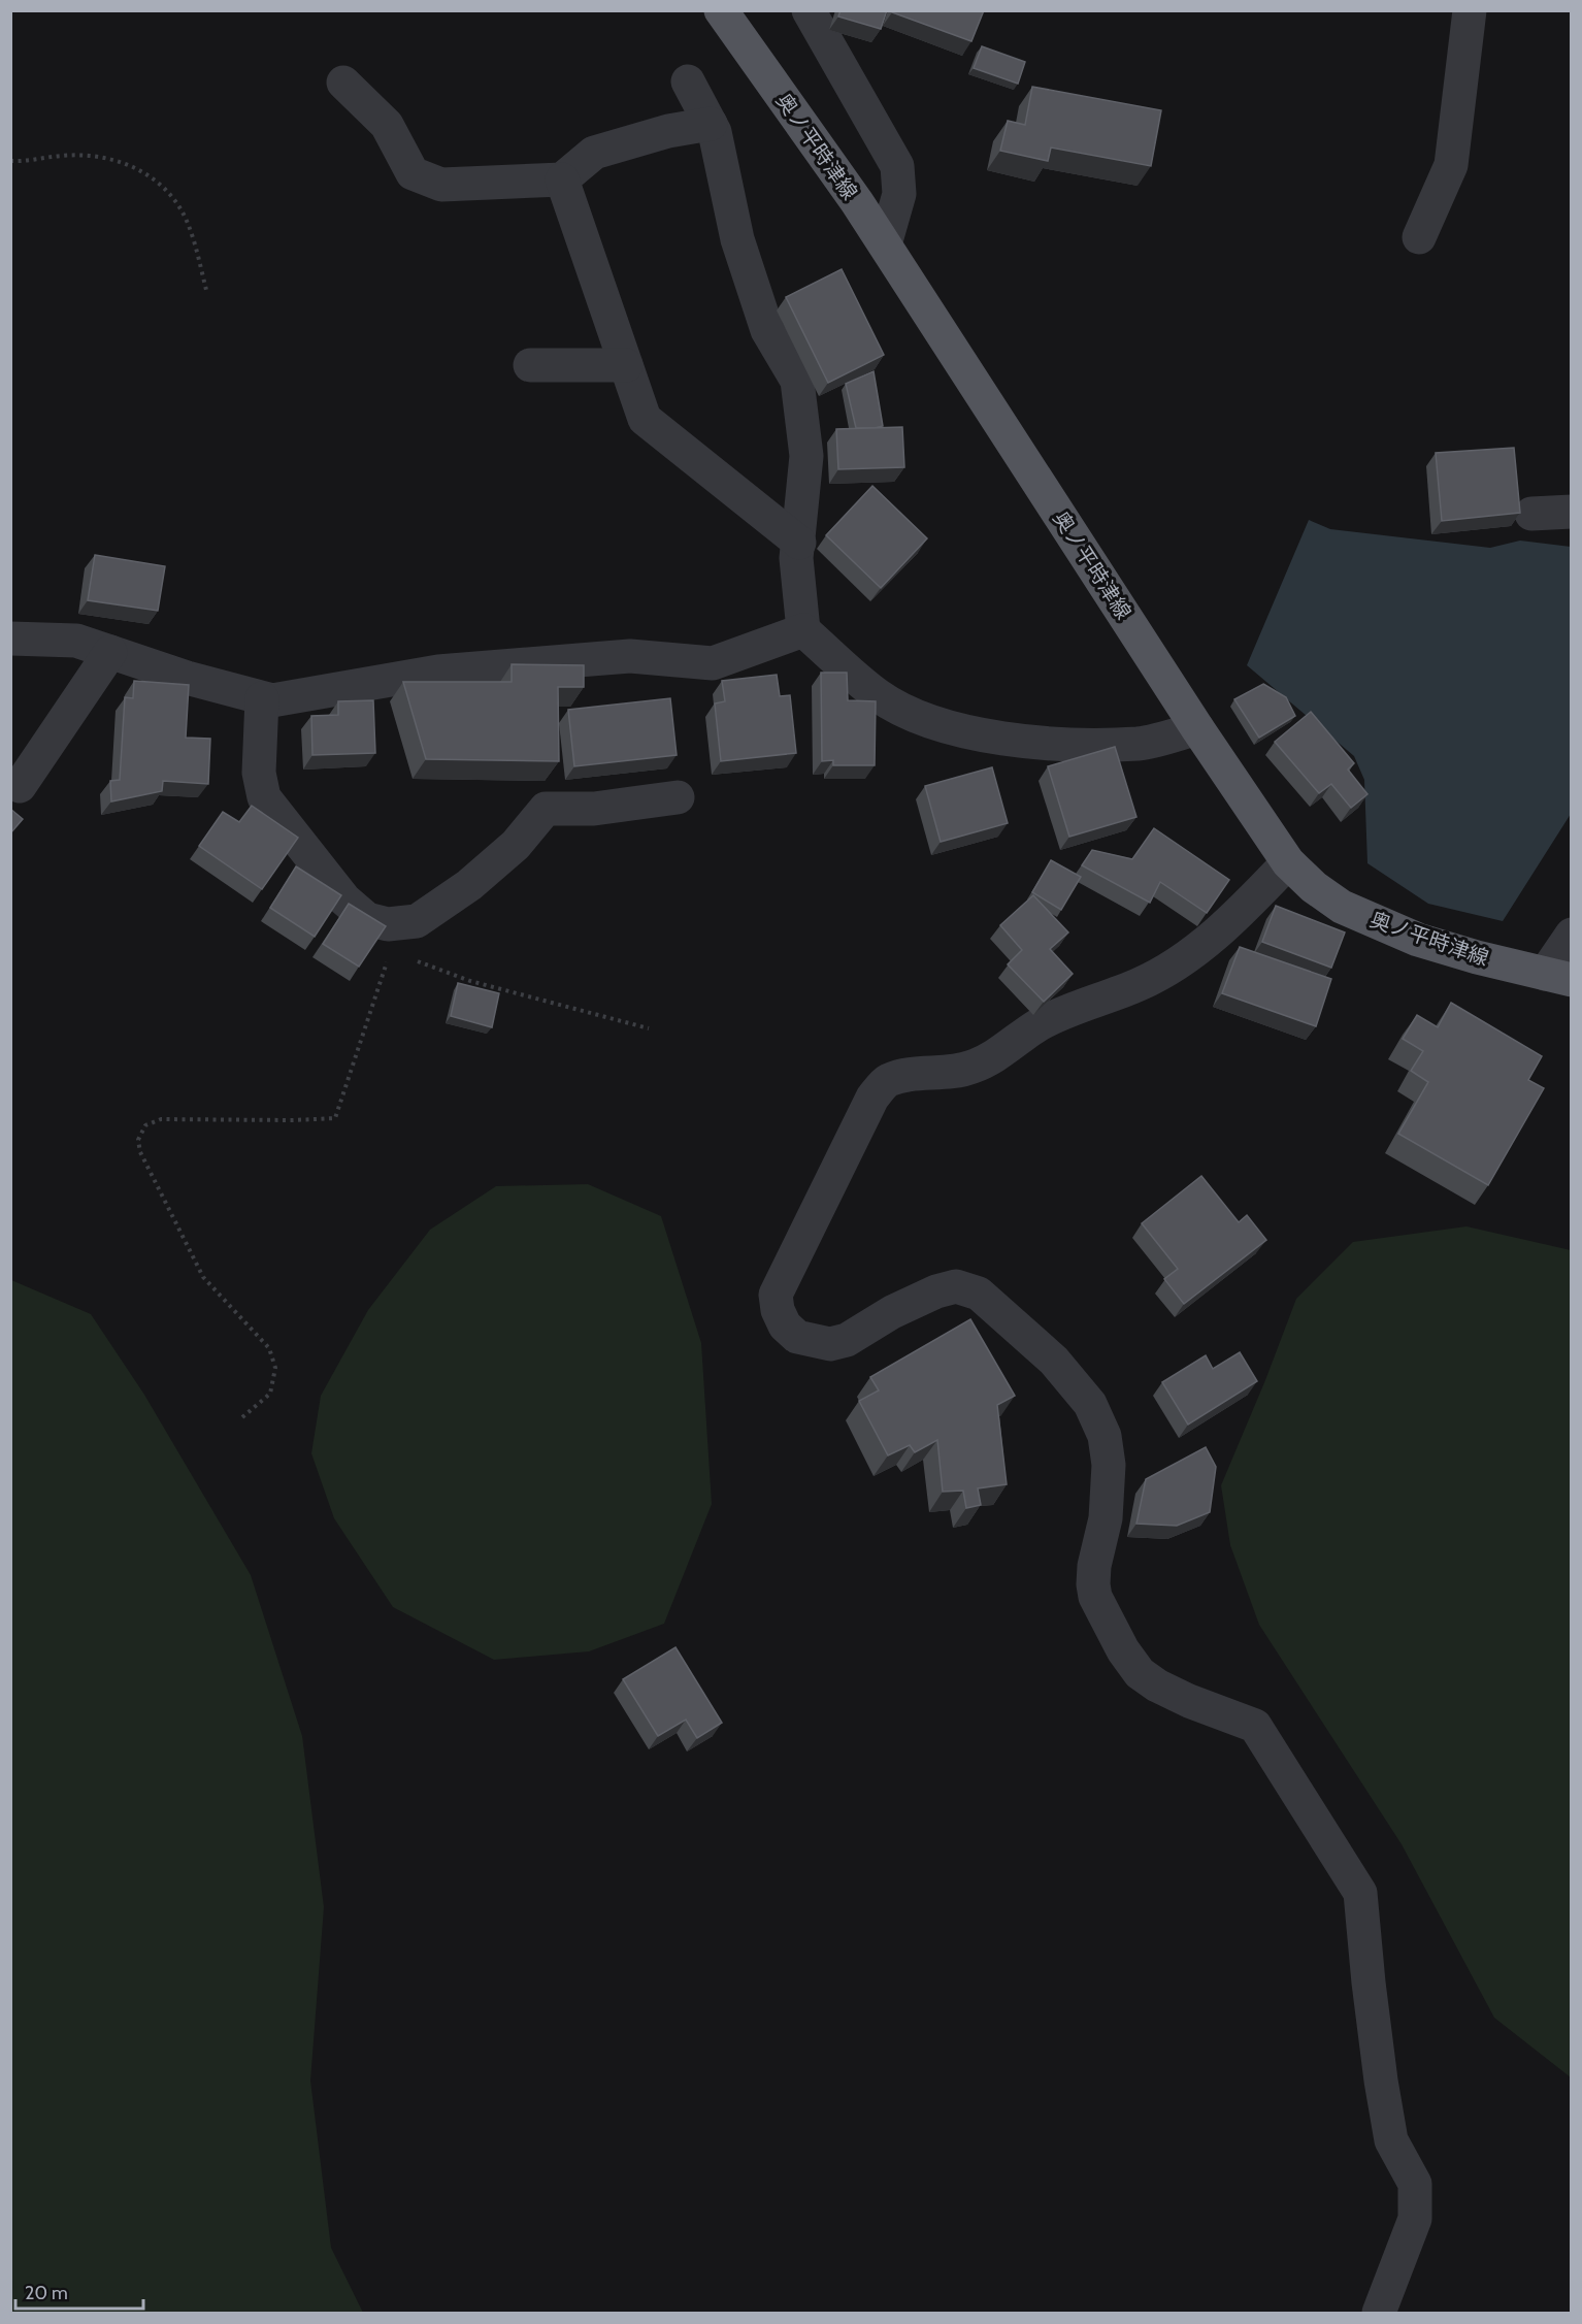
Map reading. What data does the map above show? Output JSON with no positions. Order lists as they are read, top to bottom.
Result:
{
  "streets": {
    "main road": ["奥ノ平時津線"]
  },
  "scale_bar": "20 m"
}
